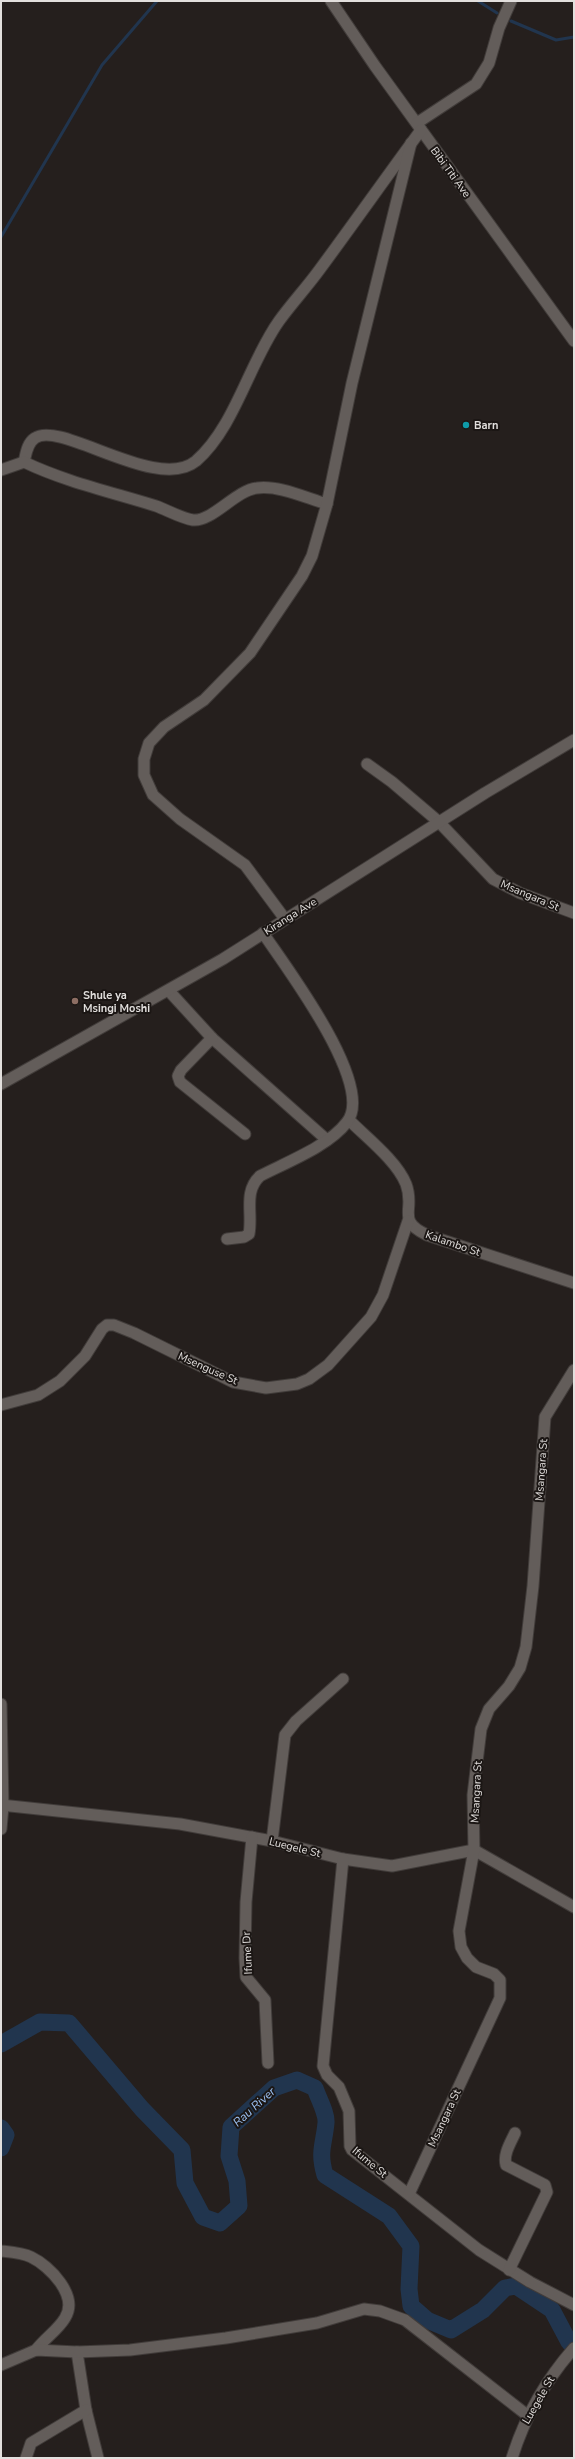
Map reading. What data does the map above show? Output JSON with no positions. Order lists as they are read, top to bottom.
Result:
{
  "streets": {
    "street": [
      "Bibi Titi Ave",
      "Msangara St",
      "Kiranga Ave",
      "Kalambo St",
      "Msenguse St",
      "Luegele St",
      "Ifume Dr",
      "Ifume St"
    ]
  },
  "crossings": [
    ["Msangara St", "Kiranga Ave"],
    ["Msangara St", "Luegele St"],
    ["Msangara St", "Ifume St"],
    ["Kalambo St", "Msenguse St"],
    ["Luegele St", "Ifume Dr"],
    ["Luegele St", "Ifume St"]
  ],
  "water": ["Rau River"],
  "places": ["Barn", "Shule ya Msingi Moshi"]
}
